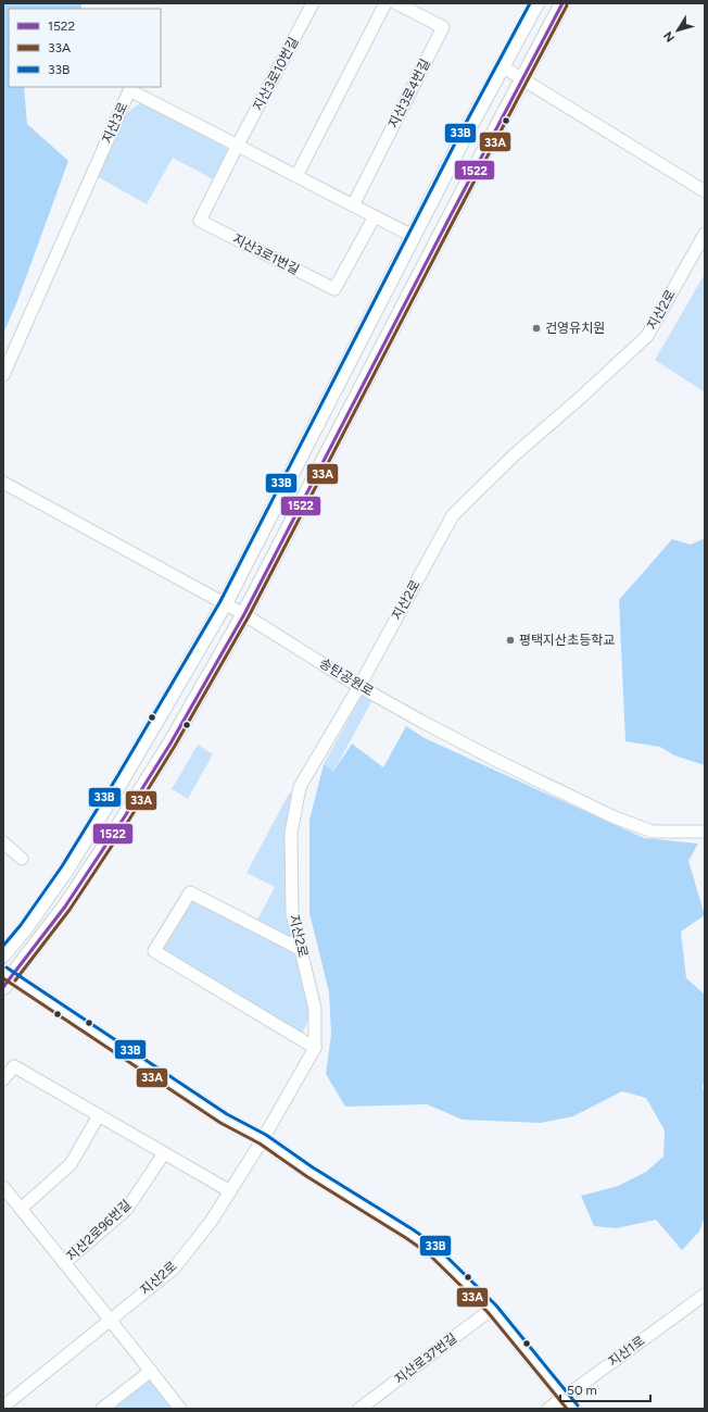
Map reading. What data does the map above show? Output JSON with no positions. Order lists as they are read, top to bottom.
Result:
{
  "streets": {
    "street": [
      "지산3로10번길",
      "지산3로4번길",
      "지산3로",
      "지산3로1번길",
      "지산2로",
      "송탄공원로",
      "지산2로96번길",
      "지산1로",
      "지산로37번길"
    ]
  },
  "crossings": [
    ["지산3로10번길", "지산3로"],
    ["지산3로10번길", "지산3로1번길"],
    ["지산3로4번길", "지산3로"],
    ["지산3로", "지산3로1번길"],
    ["지산2로", "송탄공원로"],
    ["지산2로", "지산2로96번길"]
  ],
  "places": ["건영유치원", "평택지산초등학교"],
  "lines": ["transit line 1522", "transit line 33B", "transit line 33A"],
  "legend": ["1522", "33A", "33B"],
  "scale_bar": "50 m",
  "north": "bottom left"
}
